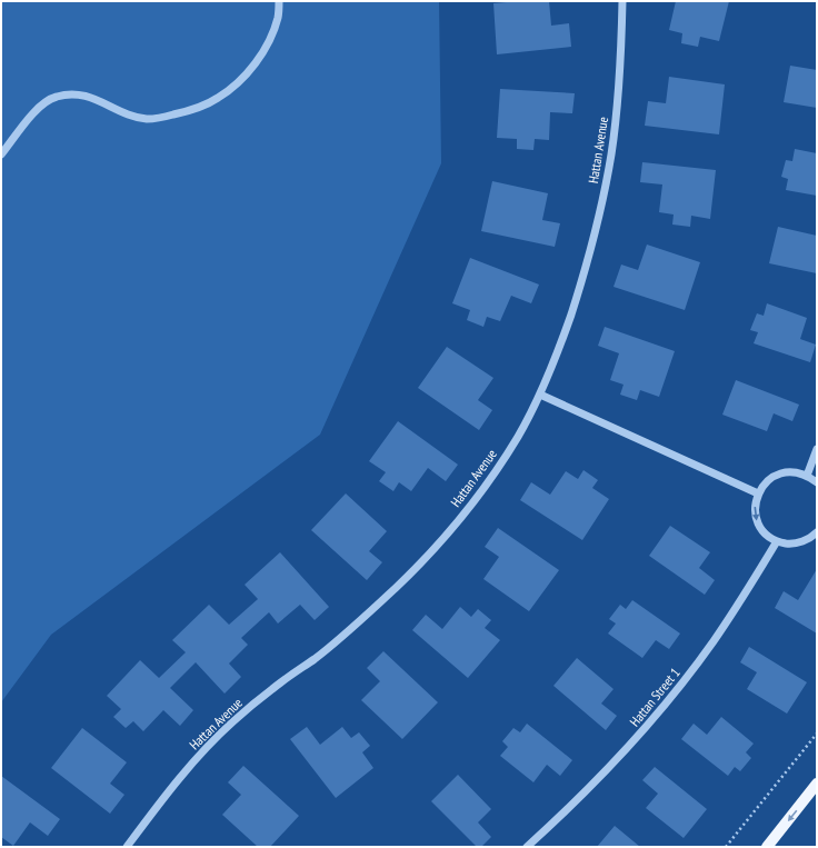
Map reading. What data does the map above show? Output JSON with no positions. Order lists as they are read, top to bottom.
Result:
{
  "streets": {
    "street": ["Hattan Avenue", "Hattan Street 1"]
  }
}
